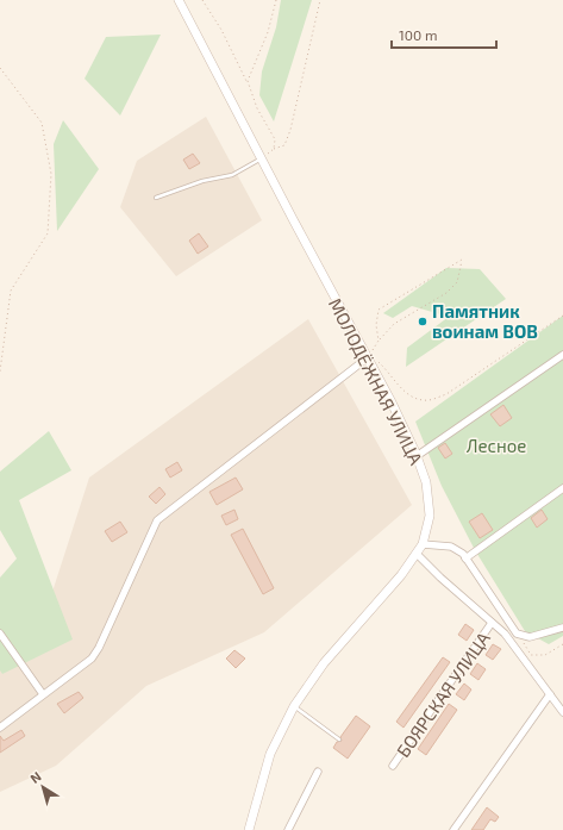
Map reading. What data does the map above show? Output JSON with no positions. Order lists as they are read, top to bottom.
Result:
{
  "streets": {
    "main road": ["МОЛОДЁЖНАЯ УЛИЦА"],
    "street": ["БОЯРСКАЯ УЛИЦА"]
  },
  "parks": ["Лесное"],
  "places": ["Памятник воинам ВОВ"],
  "scale_bar": "100 m",
  "north": "top left"
}
